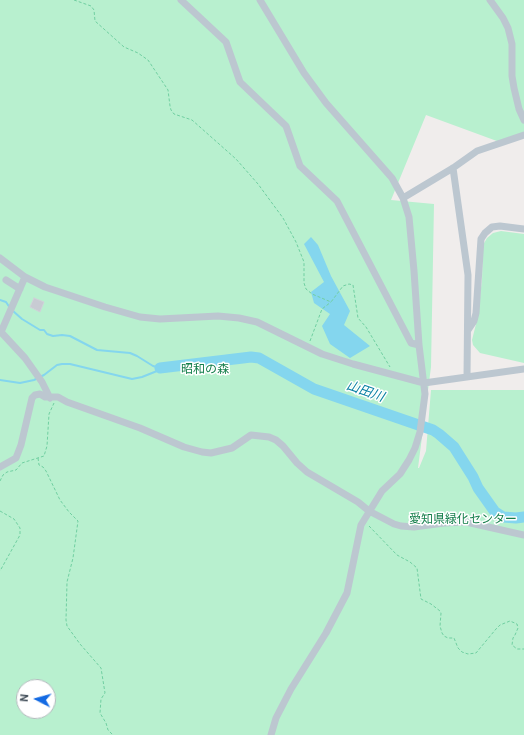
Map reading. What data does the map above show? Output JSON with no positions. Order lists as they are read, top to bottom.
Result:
{
  "water": ["山田川"],
  "parks": ["昭和の森", "愛知県緑化センター"],
  "north": "left"
}
